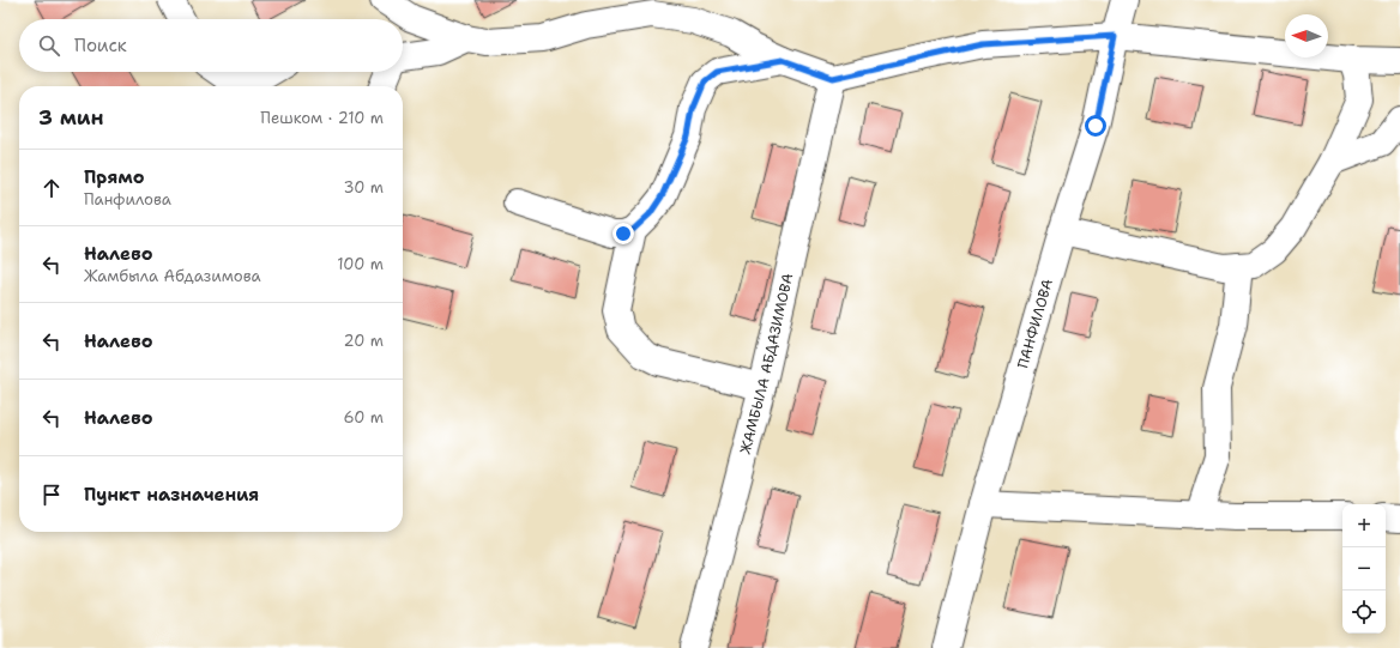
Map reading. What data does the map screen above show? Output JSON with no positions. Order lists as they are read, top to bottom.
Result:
{
  "streets": {
    "street": ["ПАНФИЛОВА", "ЖАМБЫЛА АБДАЗИМОВА"]
  },
  "north": "left",
  "page": {
    "search": "Поиск",
    "heading": ["3 мин", "Пешком · 210 m"],
    "list": [
      ["Прямо", "Панфилова", "30 m"],
      ["Налево", "Жамбыла Абдазимова", "100 m"],
      ["Налево", "20 m"],
      ["Налево", "60 m"],
      "Пункт назначения"
    ],
    "map_buttons": ["+", "−"]
  }
}
